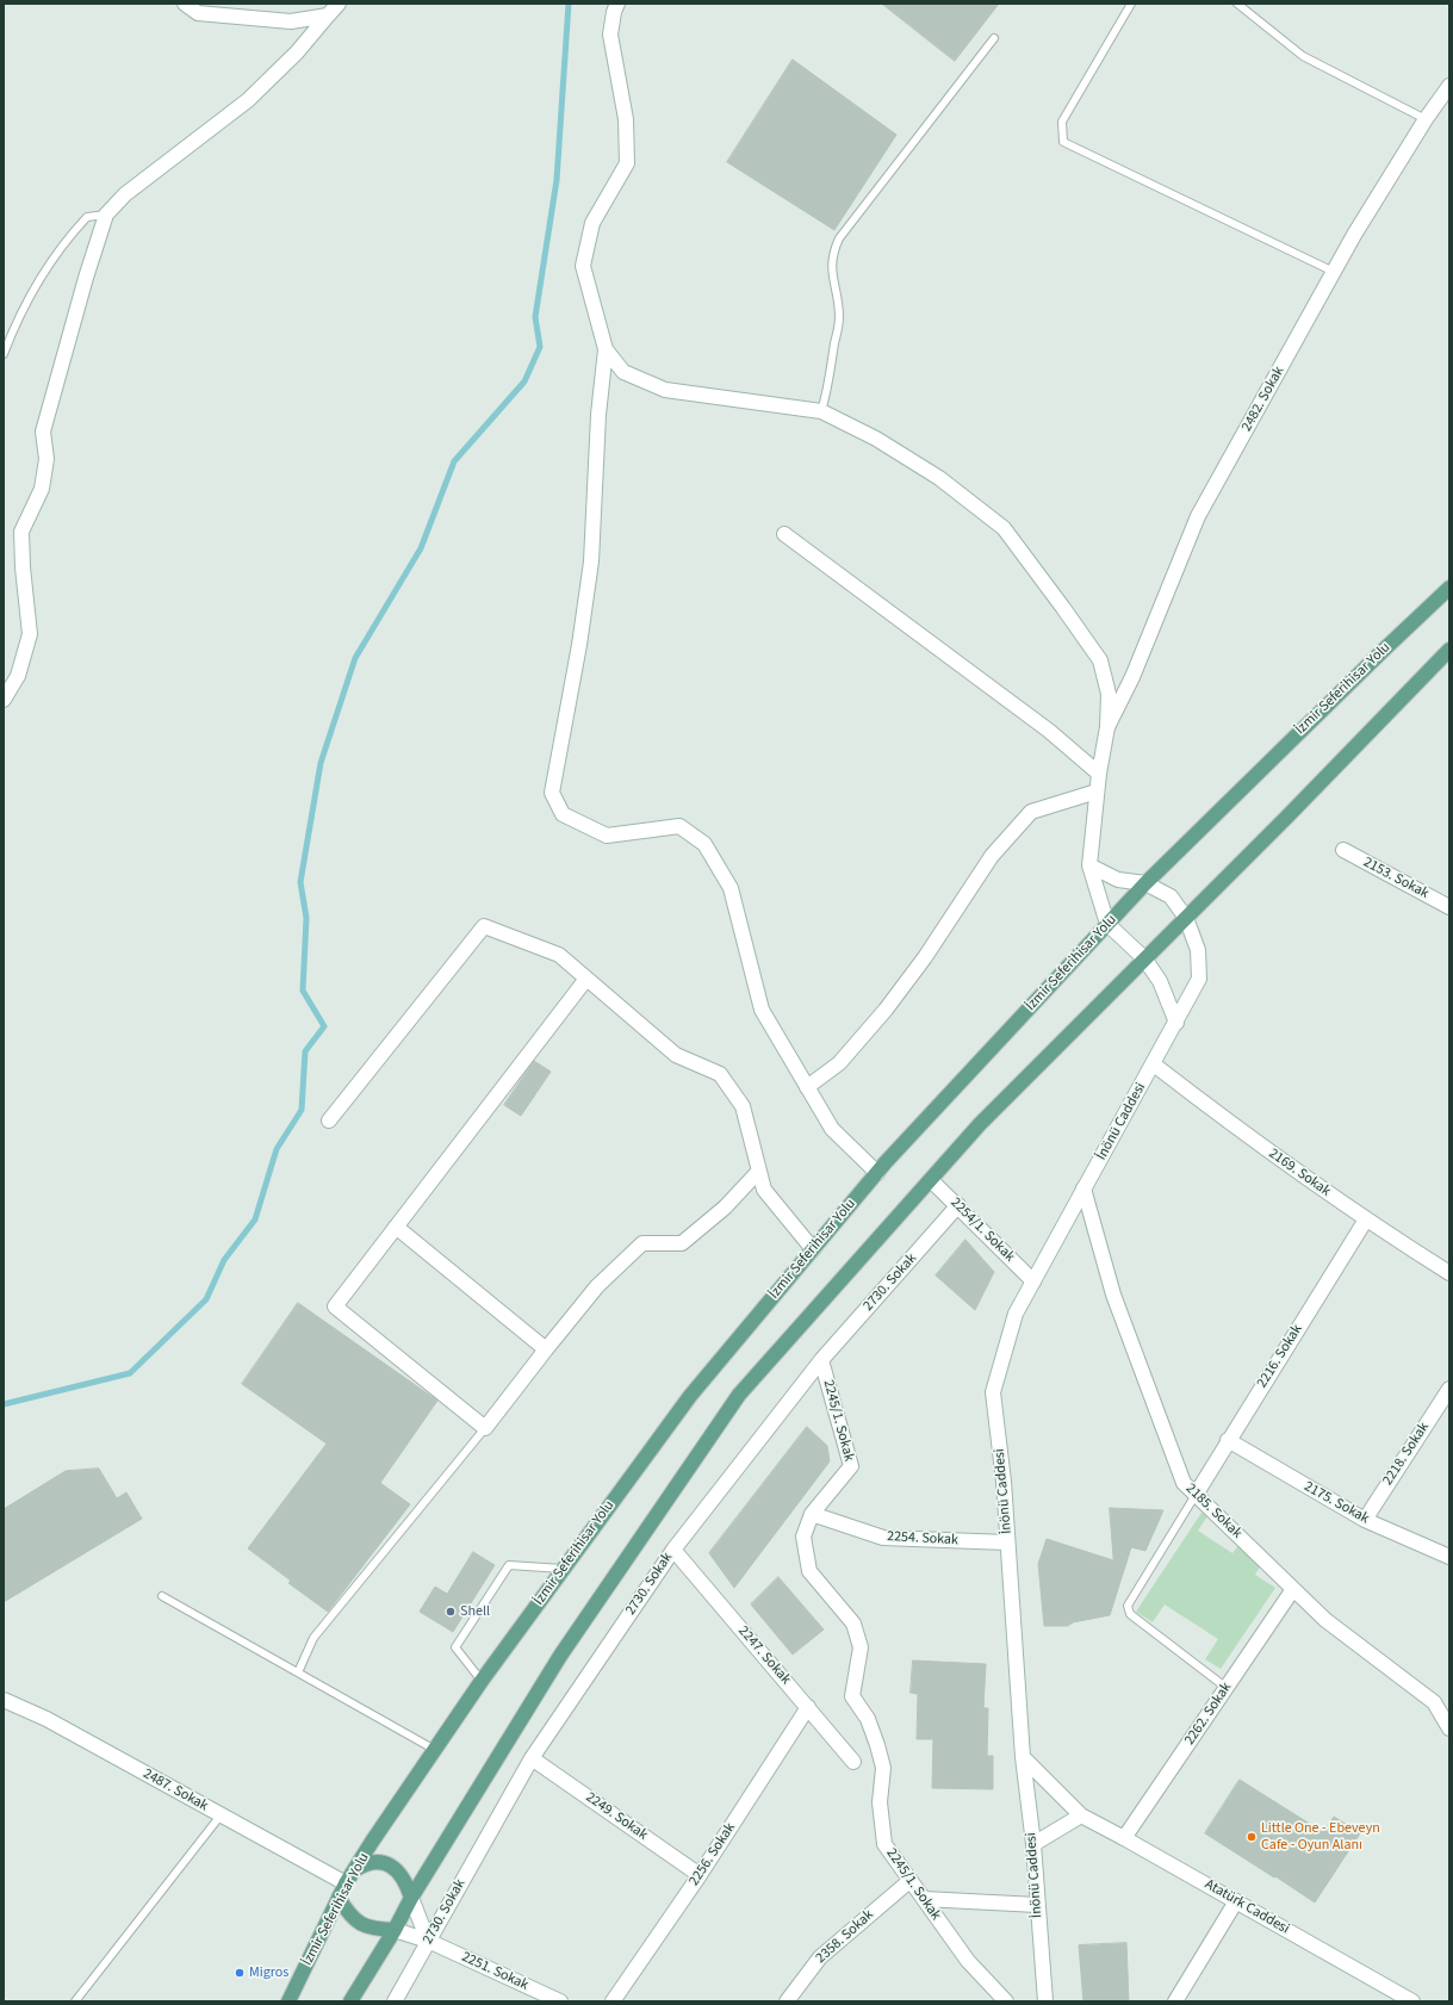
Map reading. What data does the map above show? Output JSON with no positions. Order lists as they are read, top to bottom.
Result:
{
  "streets": {
    "main road": ["İzmir Seferihisar Yolu"],
    "street": [
      "2482. Sokak",
      "2153. Sokak",
      "İnönü Caddesi",
      "2169. Sokak",
      "2254/1. Sokak",
      "2730. Sokak",
      "2216. Sokak",
      "2245/1. Sokak",
      "2218. Sokak",
      "2175. Sokak",
      "2185. Sokak",
      "2254. Sokak",
      "2247. Sokak",
      "2262. Sokak",
      "2487. Sokak",
      "2249. Sokak",
      "2256. Sokak",
      "Atatürk Caddesi",
      "2358. Sokak",
      "2251. Sokak"
    ]
  },
  "crossings": [
    ["İzmir Seferihisar Yolu", "İnönü Caddesi"],
    ["İzmir Seferihisar Yolu", "2487. Sokak"],
    ["İzmir Seferihisar Yolu", "2251. Sokak"],
    ["İnönü Caddesi", "2169. Sokak"],
    ["İnönü Caddesi", "2254/1. Sokak"],
    ["İnönü Caddesi", "2185. Sokak"],
    ["İnönü Caddesi", "2254. Sokak"],
    ["İnönü Caddesi", "Atatürk Caddesi"],
    ["2169. Sokak", "2216. Sokak"],
    ["2254/1. Sokak", "2730. Sokak"],
    ["2730. Sokak", "2245/1. Sokak"],
    ["2730. Sokak", "2247. Sokak"],
    ["2730. Sokak", "2249. Sokak"],
    ["2730. Sokak", "2251. Sokak"],
    ["2216. Sokak", "2175. Sokak"],
    ["2216. Sokak", "2185. Sokak"],
    ["2245/1. Sokak", "2254. Sokak"],
    ["2245/1. Sokak", "2358. Sokak"],
    ["2218. Sokak", "2175. Sokak"],
    ["2185. Sokak", "2262. Sokak"],
    ["2247. Sokak", "2256. Sokak"],
    ["2262. Sokak", "Atatürk Caddesi"],
    ["2487. Sokak", "2251. Sokak"],
    ["2249. Sokak", "2256. Sokak"]
  ],
  "places": ["Shell", "Little One - Ebeveyn Cafe - Oyun Alanı", "Migros"]
}
